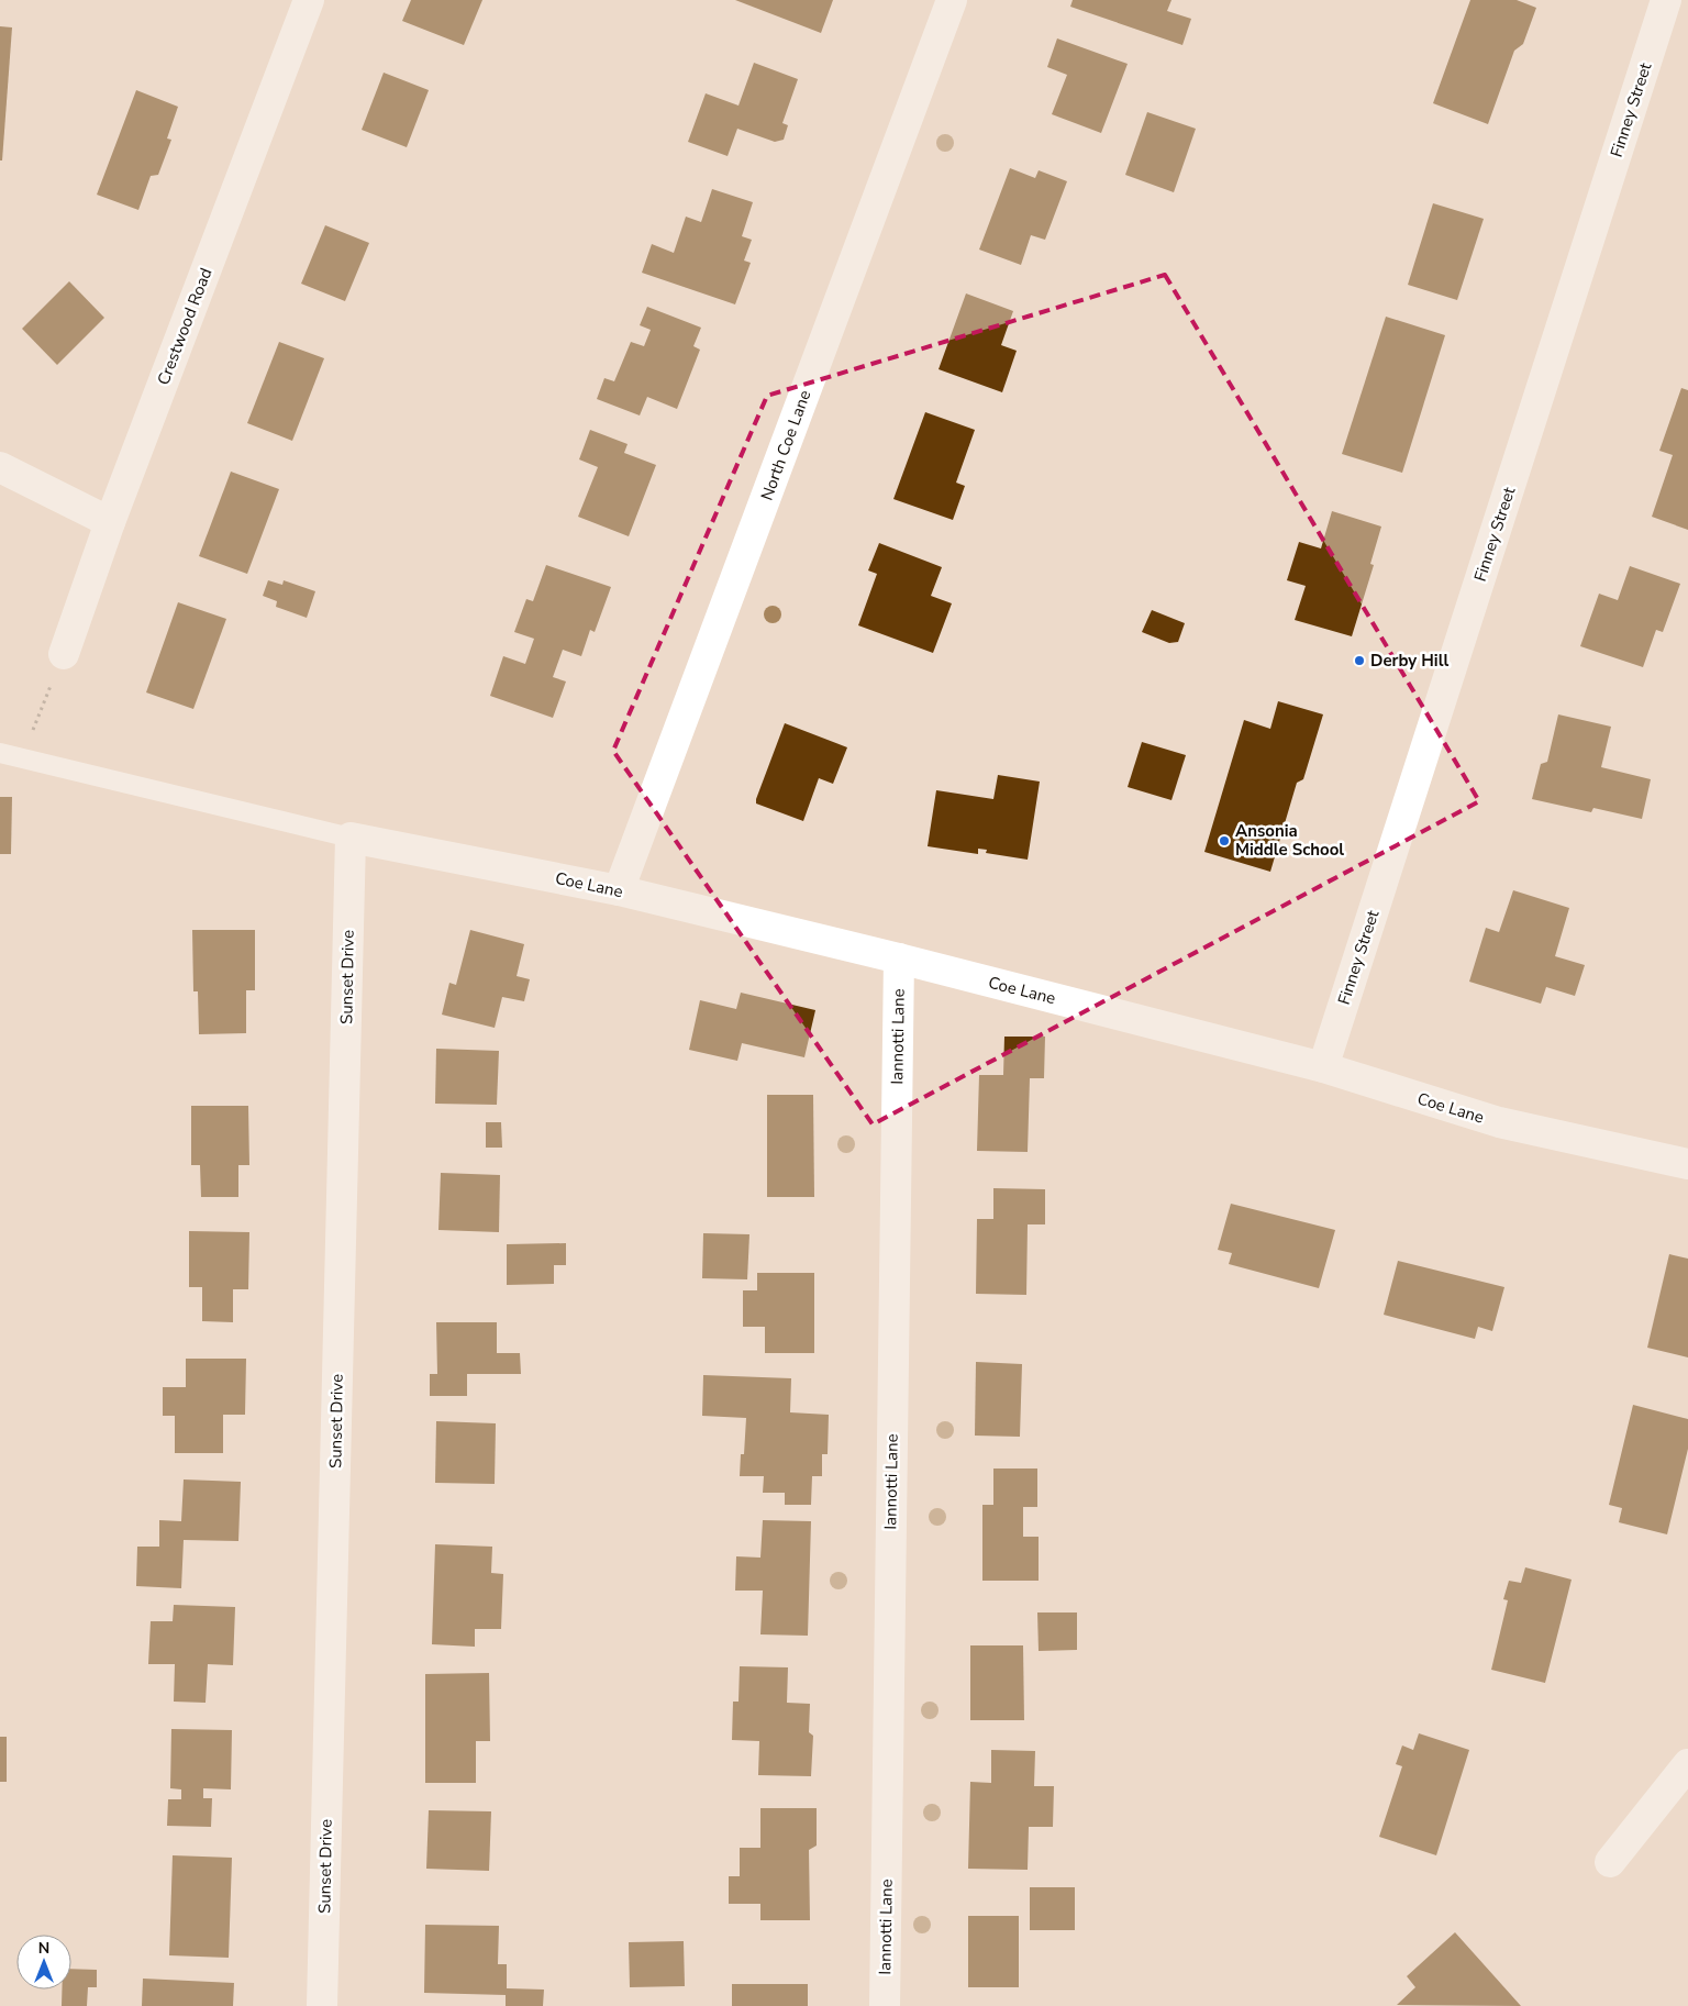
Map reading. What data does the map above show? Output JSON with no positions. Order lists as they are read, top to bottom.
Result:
{
  "streets": {
    "street": [
      "Finney Street",
      "Crestwood Road",
      "North Coe Lane",
      "Coe Lane",
      "Sunset Drive",
      "Iannotti Lane"
    ]
  },
  "crossings": [
    ["Finney Street", "Coe Lane"],
    ["North Coe Lane", "Coe Lane"],
    ["Coe Lane", "Sunset Drive"],
    ["Coe Lane", "Iannotti Lane"]
  ],
  "places": ["Derby Hill", "Ansonia Middle School"],
  "north": "top"
}
